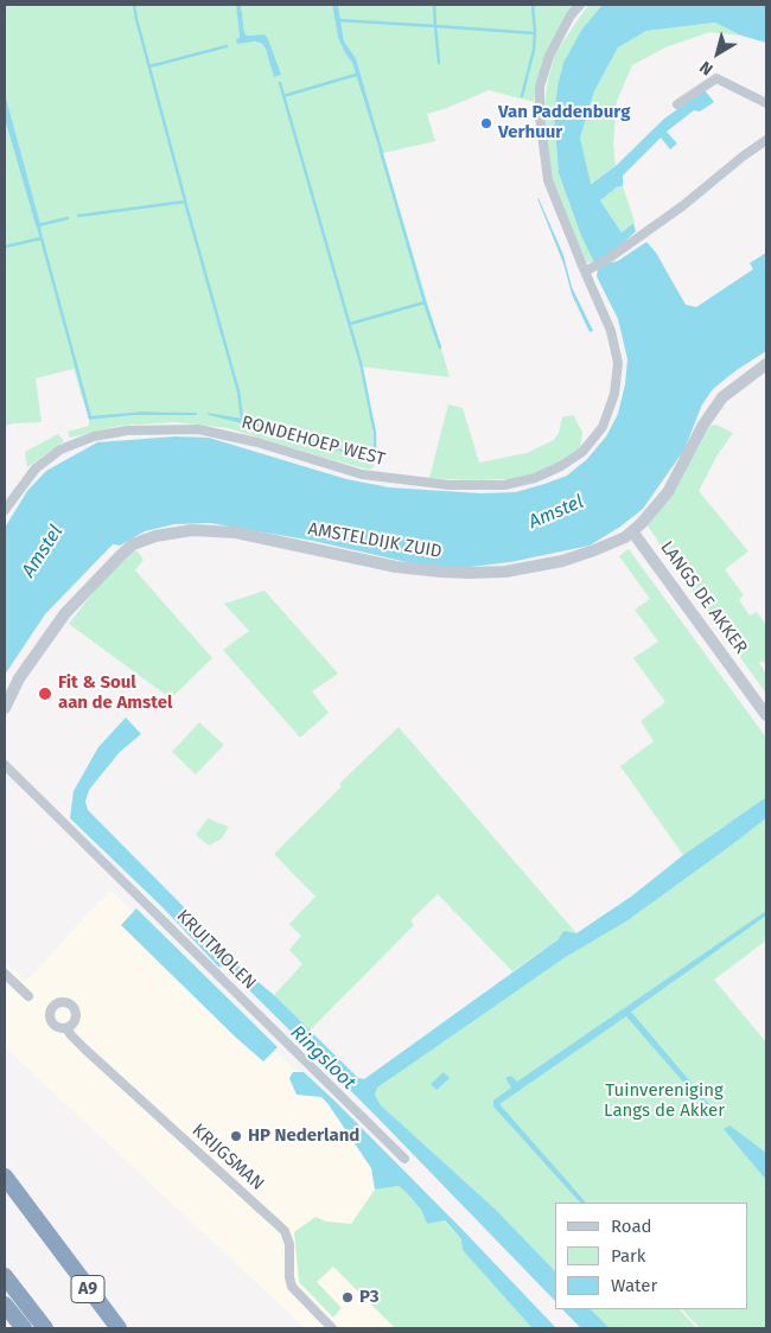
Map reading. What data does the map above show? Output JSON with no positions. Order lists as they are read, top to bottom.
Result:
{
  "streets": {
    "highway": ["A9"],
    "street": [
      "RONDEHOEP WEST",
      "AMSTELDIJK ZUID",
      "LANGS DE AKKER",
      "KRUITMOLEN",
      "KRIJGSMAN"
    ]
  },
  "crossings": [
    ["AMSTELDIJK ZUID", "LANGS DE AKKER"]
  ],
  "water": ["Amstel", "Ringsloot"],
  "parks": ["Tuinvereniging Langs de Akker"],
  "places": [
    "Van Paddenburg Verhuur",
    "Fit & Soul aan de Amstel",
    "HP Nederland",
    "P3"
  ],
  "legend": ["Road", "Park", "Water"],
  "north": "bottom left"
}
